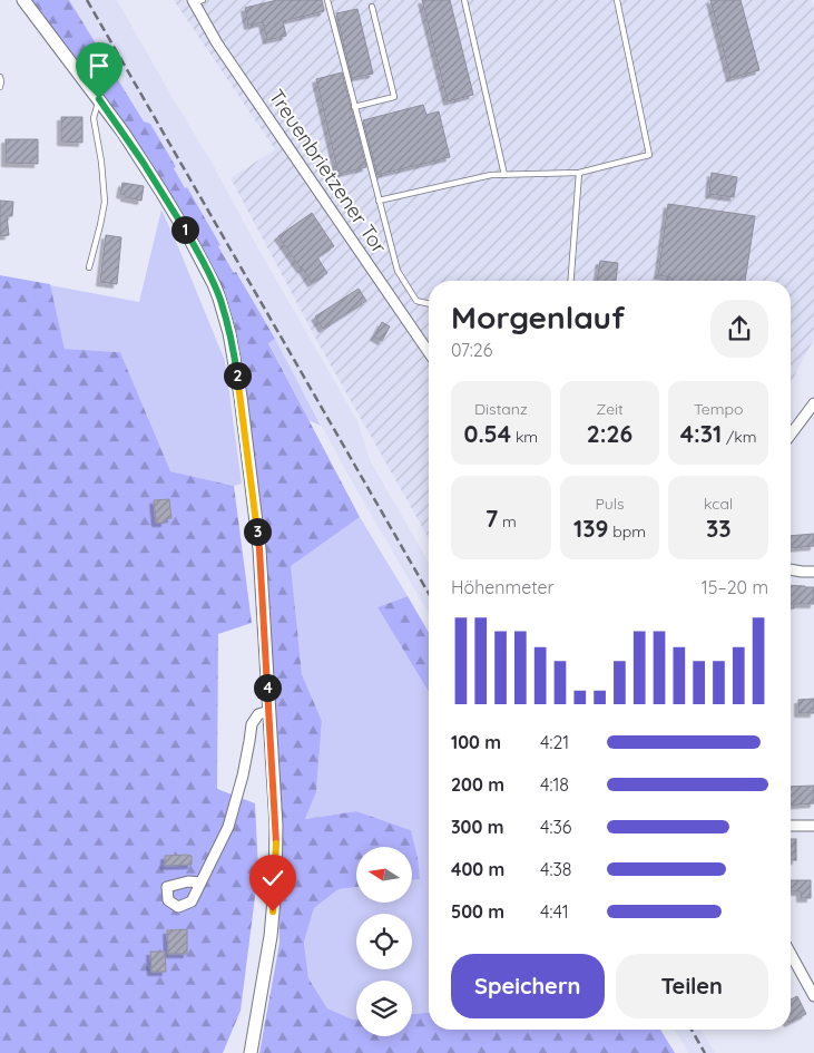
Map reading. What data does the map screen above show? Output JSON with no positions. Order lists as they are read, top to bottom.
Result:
{
  "streets": {
    "street": ["Treuenbrietzener Tor"]
  },
  "north": "left",
  "page": {
    "pins": [
      "1",
      "2",
      "3",
      "4"
    ],
    "heading": ["Morgenlauf", "07:26"],
    "stats": [
      ["Distanz", "0.54 km"],
      ["Zeit", "2:26"],
      ["Tempo", "4:31 /km"],
      ["7 m"],
      ["Puls", "139 bpm"],
      ["kcal", "33"]
    ],
    "chart": ["Höhenmeter", "15–20 m"],
    "list": [
      {
        "name": "100 m",
        "note": "4:21"
      },
      {
        "name": "200 m",
        "note": "4:18"
      },
      {
        "name": "300 m",
        "note": "4:36"
      },
      {
        "name": "400 m",
        "note": "4:38"
      },
      {
        "name": "500 m",
        "note": "4:41"
      }
    ],
    "buttons": ["Speichern", "Teilen"]
  }
}
